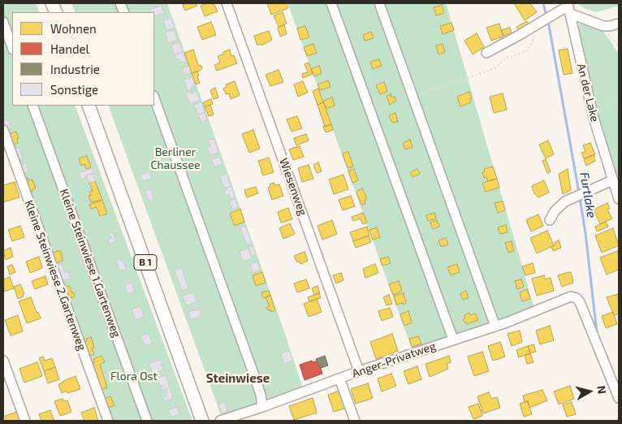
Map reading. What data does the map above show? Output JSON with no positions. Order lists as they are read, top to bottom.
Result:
{
  "streets": {
    "main road": ["B 1"],
    "street": [
      "An der Lake",
      "Wiesenweg",
      "Kleine Steinwiese 1.Gartenweg",
      "Kleine Steinwiese 2.Gartenweg",
      "Anger-Privatweg"
    ]
  },
  "crossings": [
    ["Wiesenweg", "Anger-Privatweg"]
  ],
  "districts": ["Steinwiese"],
  "water": ["Furtlake"],
  "parks": ["Berliner Chaussee", "Flora Ost"],
  "legend": [
    "Wohnen",
    "Handel",
    "Industrie",
    "Sonstige"
  ],
  "north": "right"
}
